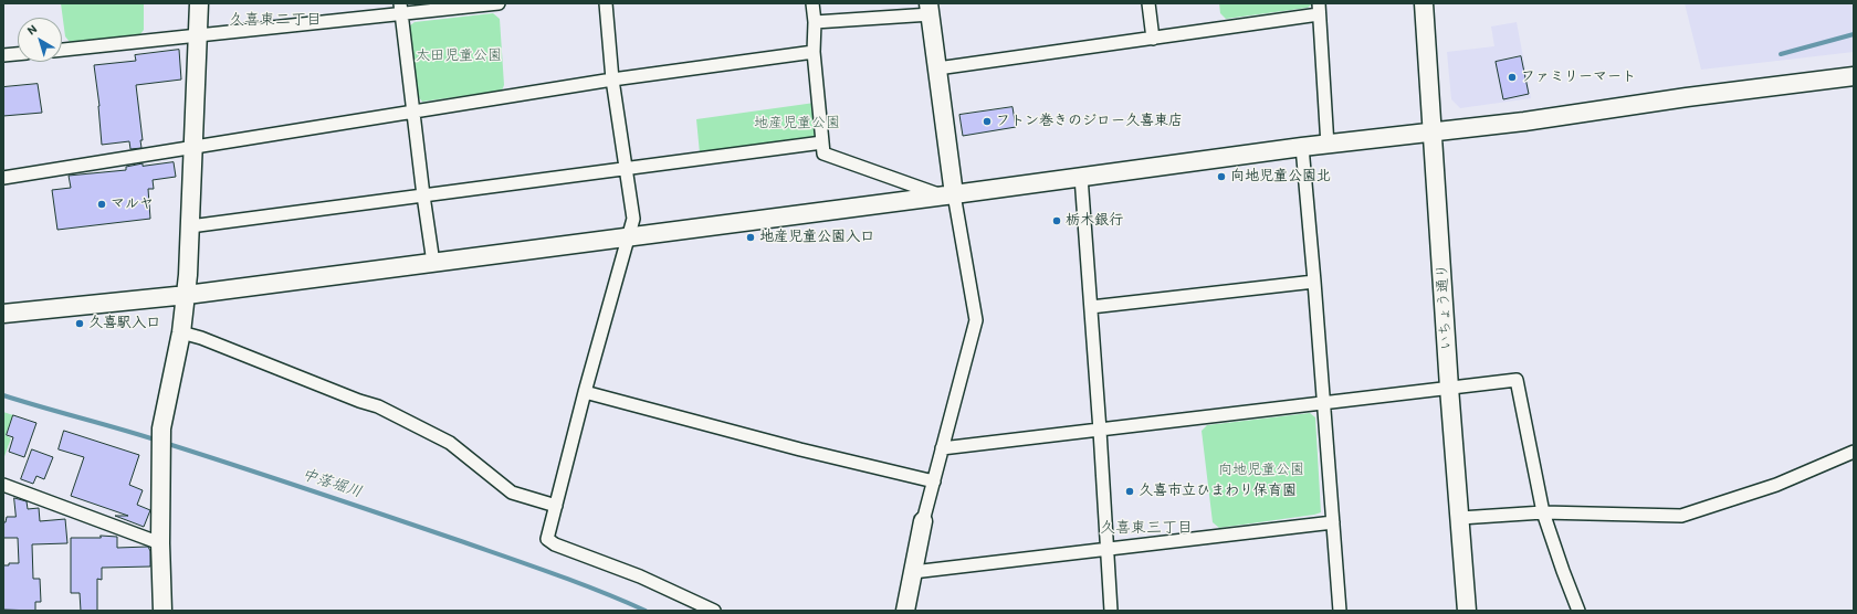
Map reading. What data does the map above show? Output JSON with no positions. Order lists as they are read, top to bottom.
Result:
{
  "streets": {
    "street": ["いちょう通り"]
  },
  "districts": ["久喜東二丁目", "久喜東三丁目"],
  "water": ["中落堀川"],
  "parks": ["太田児童公園", "地産児童公園", "向地児童公園"],
  "places": [
    "ファミリーマート",
    "フトン巻きのジロー久喜東店",
    "向地児童公園北",
    "マルヤ",
    "栃木銀行",
    "地産児童公園入口",
    "久喜駅入口",
    "久喜市立ひまわり保育園"
  ],
  "north": "top left"
}
